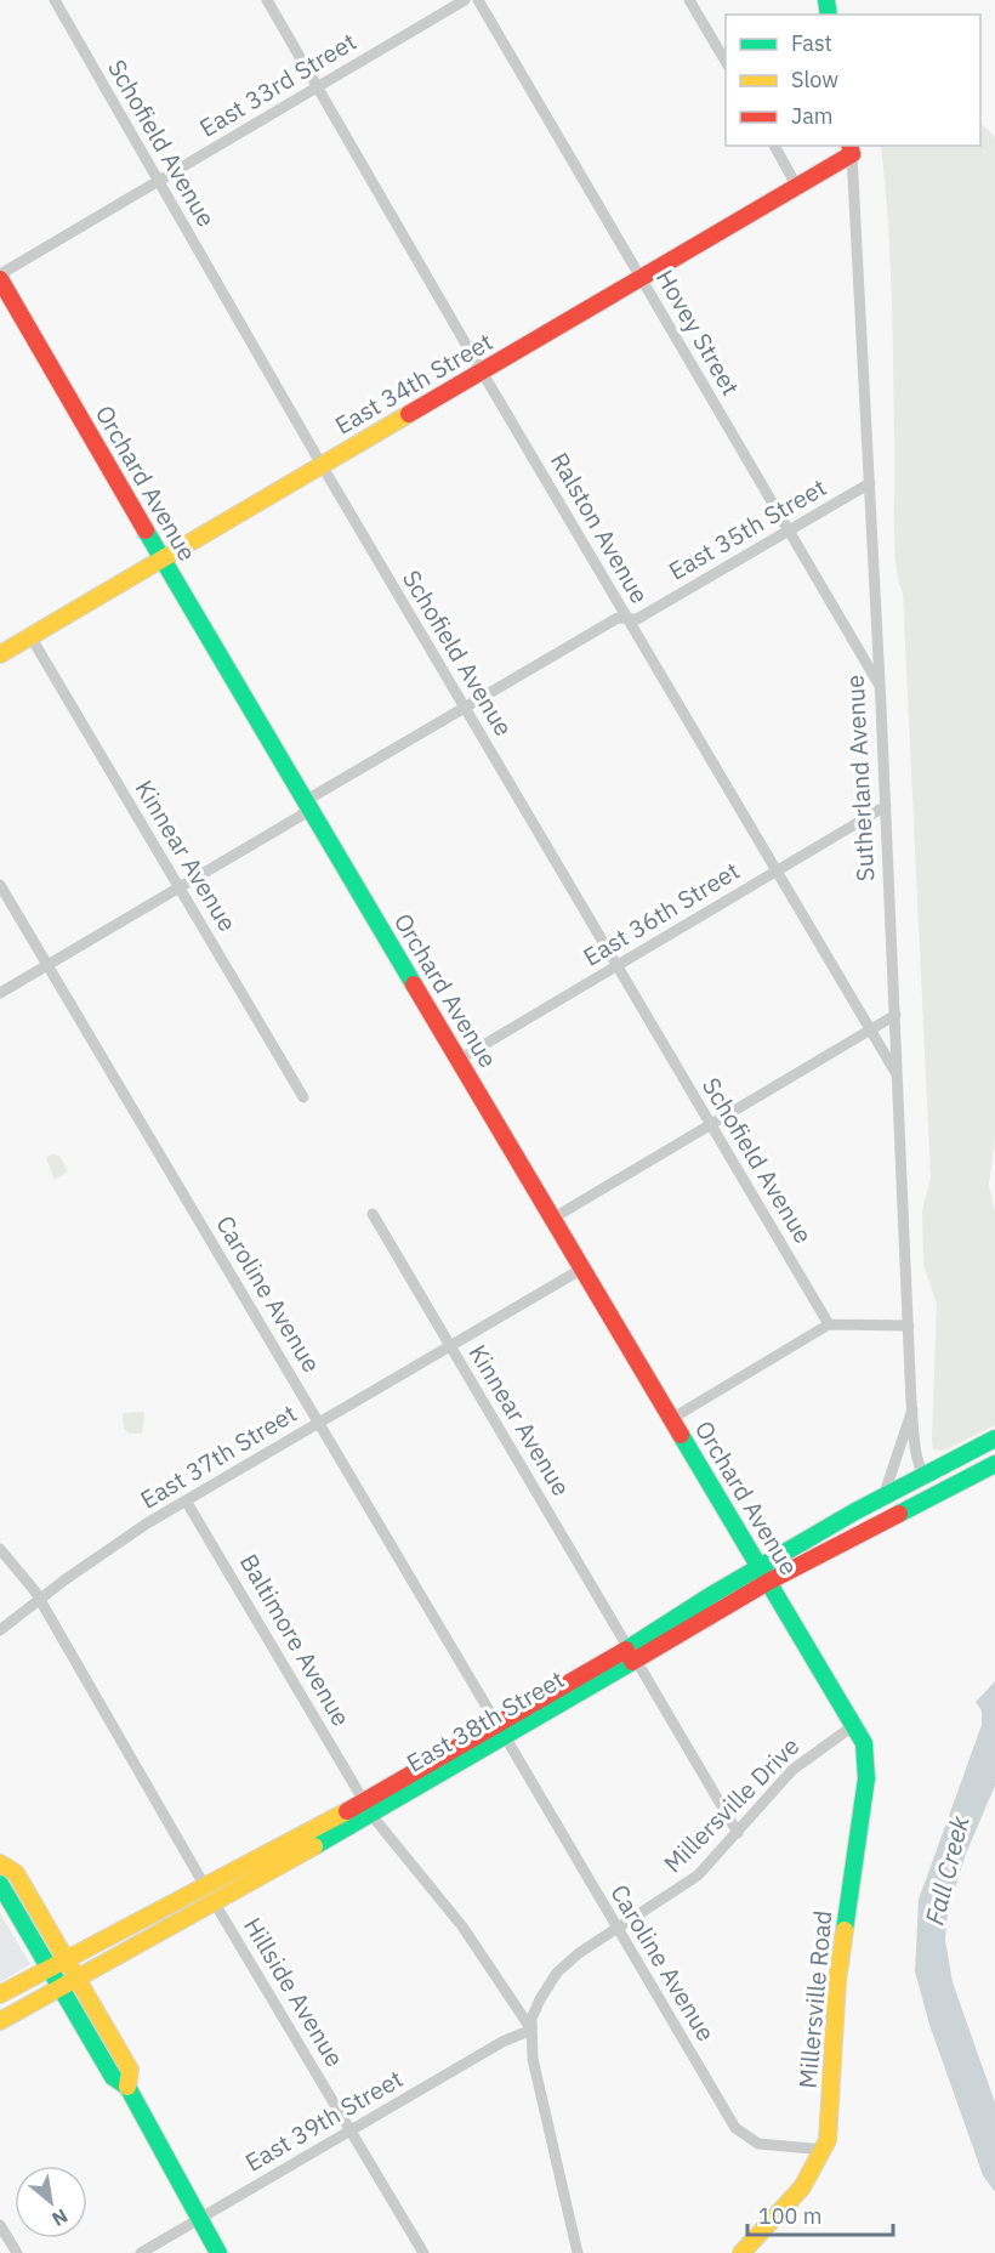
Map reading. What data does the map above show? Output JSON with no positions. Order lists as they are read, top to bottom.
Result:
{
  "streets": {
    "main road": [
      "East 34th Street",
      "Orchard Avenue",
      "East 38th Street",
      "Millersville Road"
    ],
    "street": [
      "East 33rd Street",
      "Schofield Avenue",
      "Hovey Street",
      "Ralston Avenue",
      "East 35th Street",
      "Sutherland Avenue",
      "Kinnear Avenue",
      "East 36th Street",
      "Caroline Avenue",
      "East 37th Street",
      "Baltimore Avenue",
      "Millersville Drive",
      "Hillside Avenue",
      "East 39th Street"
    ]
  },
  "crossings": [
    ["East 33rd Street", "Schofield Avenue"],
    ["East 33rd Street", "Orchard Avenue"],
    ["East 33rd Street", "Ralston Avenue"],
    ["Schofield Avenue", "East 34th Street"],
    ["Schofield Avenue", "East 35th Street"],
    ["Schofield Avenue", "East 36th Street"],
    ["Hovey Street", "East 34th Street"],
    ["Hovey Street", "East 35th Street"],
    ["Hovey Street", "Sutherland Avenue"],
    ["East 34th Street", "Orchard Avenue"],
    ["East 34th Street", "Ralston Avenue"],
    ["East 34th Street", "Sutherland Avenue"],
    ["East 34th Street", "Kinnear Avenue"],
    ["Orchard Avenue", "East 35th Street"],
    ["Orchard Avenue", "East 36th Street"],
    ["Orchard Avenue", "East 37th Street"],
    ["Orchard Avenue", "East 38th Street"],
    ["Orchard Avenue", "Millersville Drive"],
    ["Orchard Avenue", "Millersville Road"],
    ["Ralston Avenue", "East 35th Street"],
    ["Ralston Avenue", "Sutherland Avenue"],
    ["Ralston Avenue", "East 36th Street"],
    ["East 35th Street", "Sutherland Avenue"],
    ["East 35th Street", "Kinnear Avenue"],
    ["East 35th Street", "Caroline Avenue"],
    ["Sutherland Avenue", "East 36th Street"],
    ["Sutherland Avenue", "East 38th Street"],
    ["Kinnear Avenue", "East 37th Street"],
    ["Kinnear Avenue", "East 38th Street"],
    ["Kinnear Avenue", "Millersville Drive"],
    ["Caroline Avenue", "East 37th Street"],
    ["Caroline Avenue", "East 38th Street"],
    ["Caroline Avenue", "Millersville Drive"],
    ["Caroline Avenue", "Millersville Road"],
    ["East 37th Street", "Baltimore Avenue"],
    ["Baltimore Avenue", "East 38th Street"],
    ["Baltimore Avenue", "Millersville Drive"],
    ["Baltimore Avenue", "East 39th Street"],
    ["East 38th Street", "Hillside Avenue"],
    ["Millersville Drive", "Millersville Road"],
    ["Millersville Drive", "East 39th Street"],
    ["Hillside Avenue", "East 39th Street"]
  ],
  "water": ["Fall Creek"],
  "legend": ["Fast", "Slow", "Jam"],
  "scale_bar": "100 m",
  "north": "bottom right"
}
